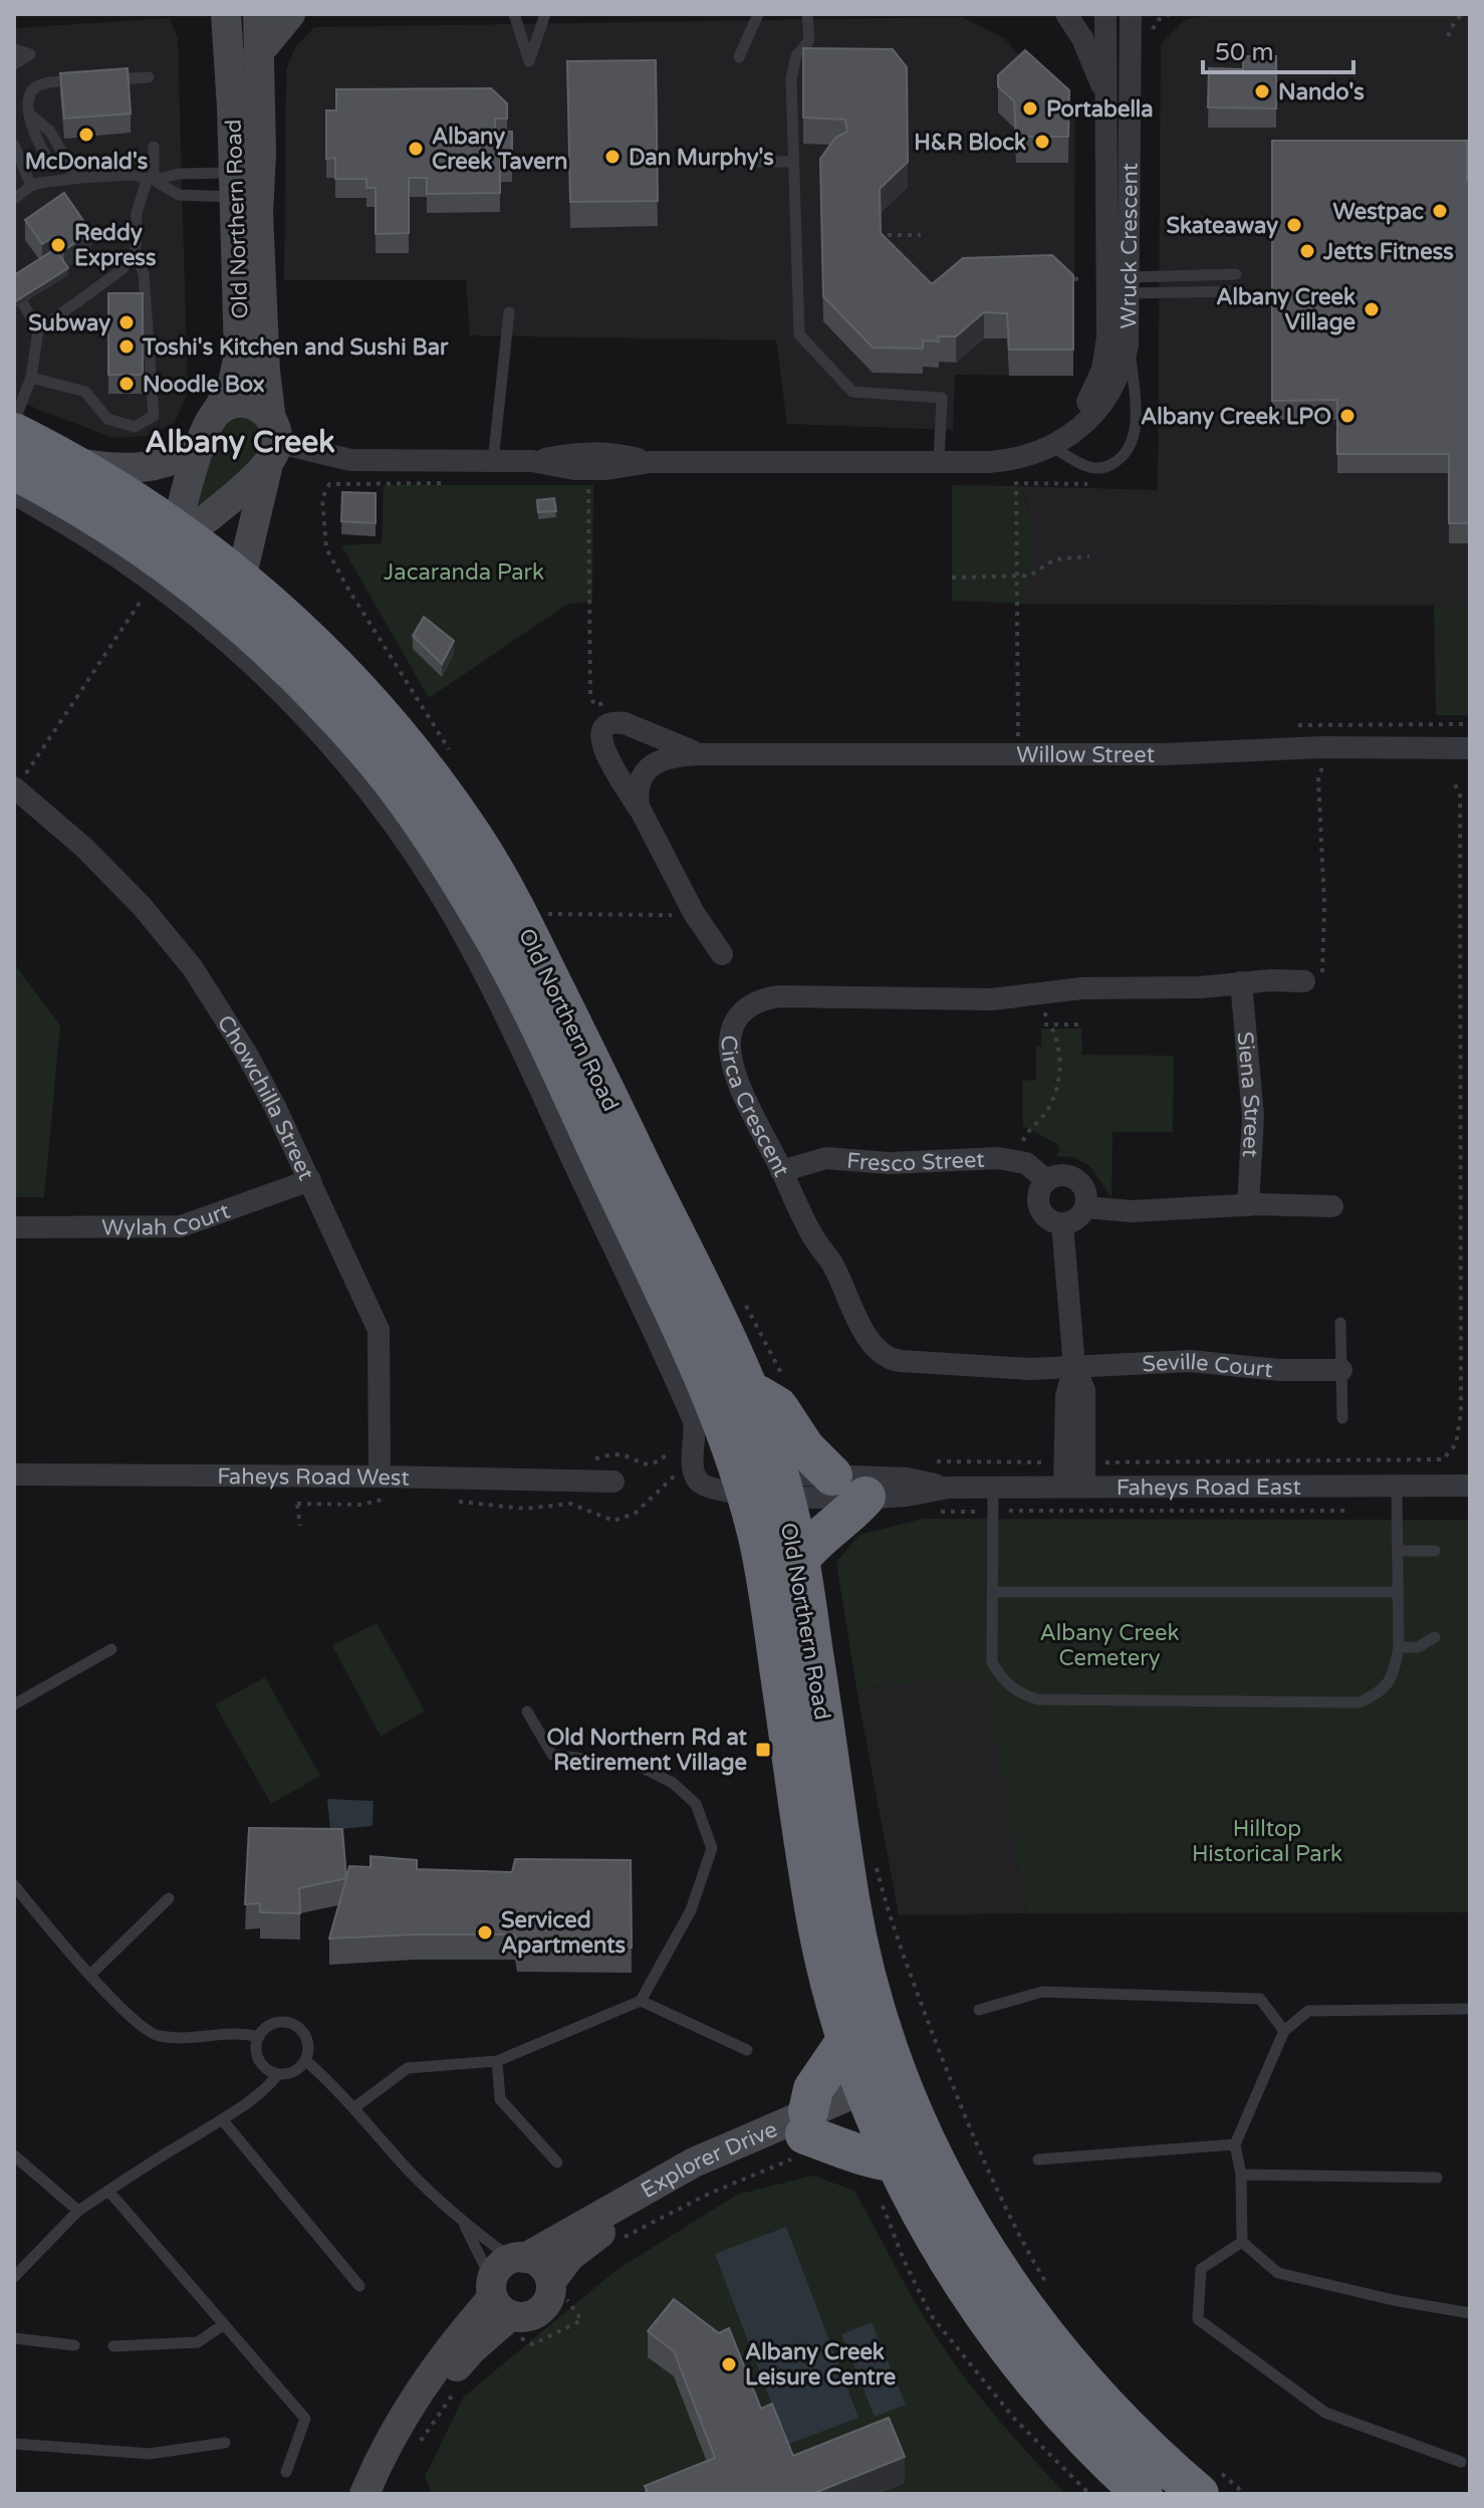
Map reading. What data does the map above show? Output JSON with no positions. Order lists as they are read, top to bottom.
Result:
{
  "streets": {
    "highway": ["Old Northern Road"],
    "street": [
      "Wruck Crescent",
      "Willow Street",
      "Siena Street",
      "Chowchilla Street",
      "Circa Crescent",
      "Fresco Street",
      "Wylah Court",
      "Seville Court",
      "Faheys Road West",
      "Faheys Road East",
      "Explorer Drive"
    ]
  },
  "crossings": [
    ["Old Northern Road", "Wruck Crescent"],
    ["Old Northern Road", "Faheys Road East"],
    ["Old Northern Road", "Explorer Drive"],
    ["Siena Street", "Circa Crescent"],
    ["Chowchilla Street", "Wylah Court"],
    ["Chowchilla Street", "Faheys Road West"],
    ["Circa Crescent", "Fresco Street"],
    ["Circa Crescent", "Seville Court"]
  ],
  "districts": ["Albany Creek"],
  "parks": ["Jacaranda Park", "Albany Creek Cemetery", "Hilltop Historical Park"],
  "places": {
    "other": [
      "Nando's",
      "Portabella",
      "McDonald's",
      "H&R Block",
      "Albany Creek Tavern",
      "Dan Murphy's",
      "Westpac",
      "Skateaway",
      "Reddy Express",
      "Jetts Fitness",
      "Albany Creek Village",
      "Subway",
      "Toshi's Kitchen and Sushi Bar",
      "Noodle Box",
      "Albany Creek LPO",
      "Serviced Apartments",
      "Albany Creek Leisure Centre"
    ],
    "transit": ["Old Northern Rd at Retirement Village"]
  },
  "scale_bar": "50 m"
}
